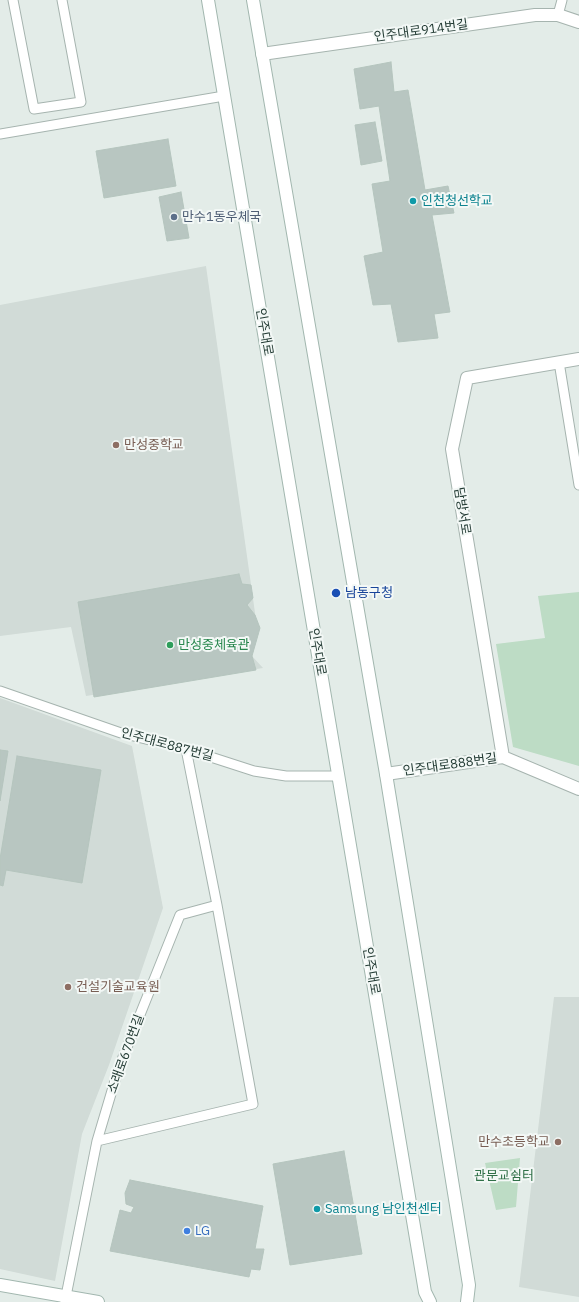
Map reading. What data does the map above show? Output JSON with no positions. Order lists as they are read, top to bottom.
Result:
{
  "streets": {
    "main road": [
      "인주대로914번길",
      "인주대로",
      "담방서로",
      "인주대로888번길"
    ],
    "lane": ["인주대로887번길", "소래로670번길"]
  },
  "crossings": [
    ["인주대로", "인주대로887번길"],
    ["담방서로", "인주대로888번길"]
  ],
  "parks": ["관문교쉼터"],
  "places": [
    "인천청선학교",
    "만수1동우체국",
    "만성중학교",
    "남동구청",
    "만성중체육관",
    "건설기술교육원",
    "만수초등학교",
    "Samsung 남인천센터",
    "LG"
  ]
}
